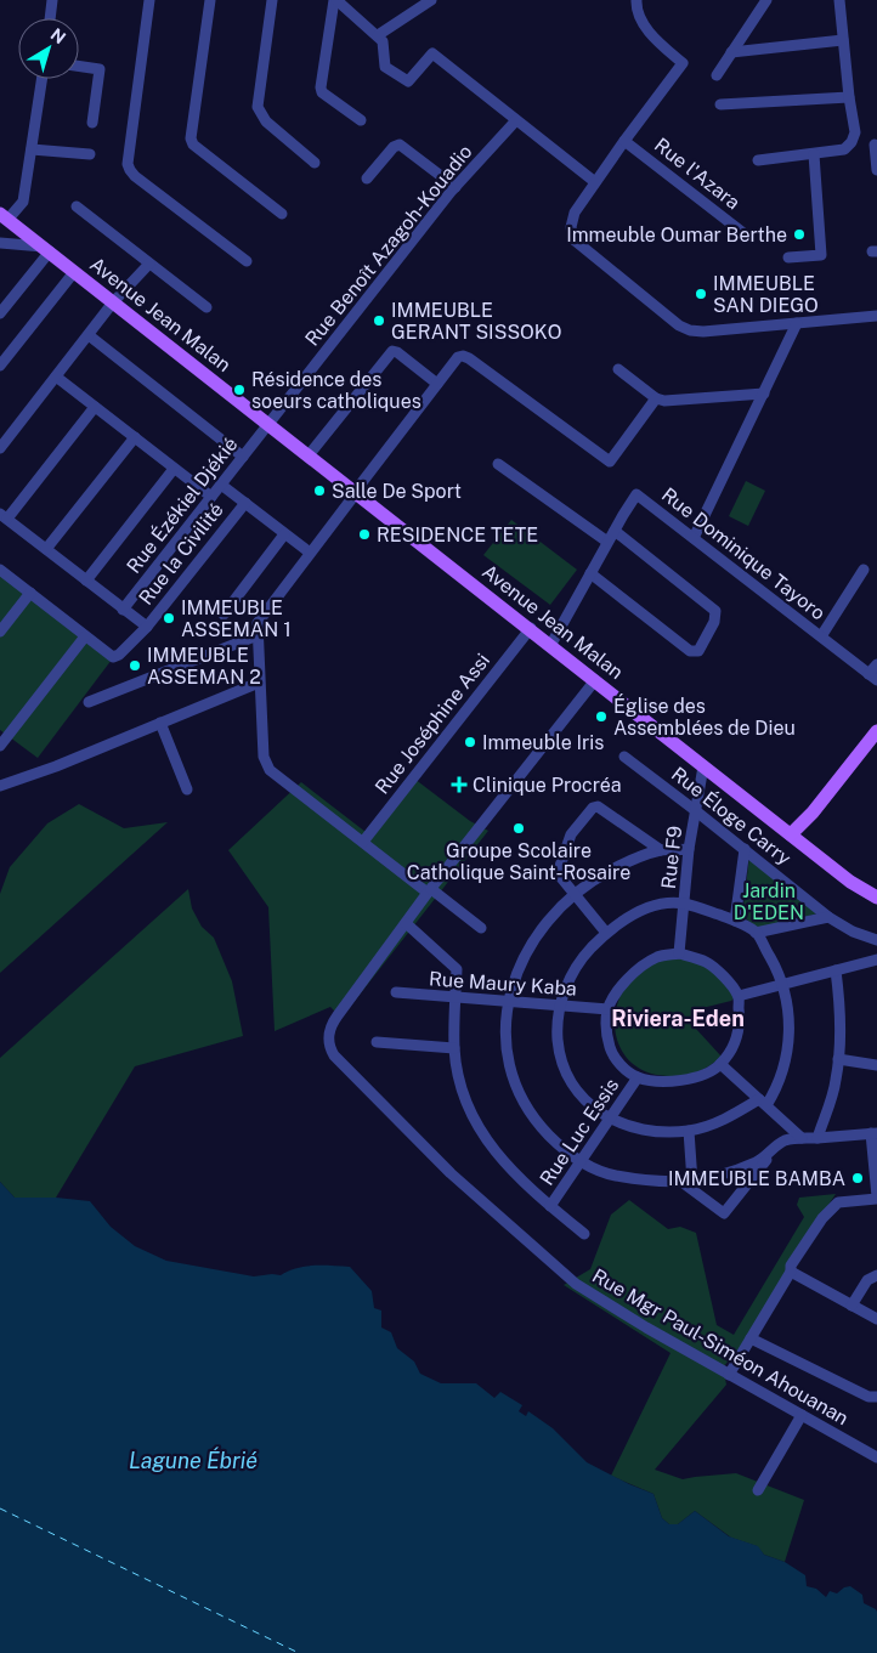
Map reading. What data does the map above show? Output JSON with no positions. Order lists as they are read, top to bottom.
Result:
{
  "streets": {
    "main road": ["Avenue Jean Malan"],
    "street": [
      "Rue l'Azara",
      "Rue Benoît Azagoh-Kouadio",
      "Rue Ézékiel Djékié",
      "Rue la Civilité",
      "Rue Dominique Tayoro",
      "Rue Joséphine Assi",
      "Rue Éloge Carry",
      "Rue F9",
      "Rue Maury Kaba",
      "Rue Luc Essis",
      "Rue Mgr Paul-Siméon Ahouanan"
    ]
  },
  "crossings": [
    ["Rue Benoît Azagoh-Kouadio", "Avenue Jean Malan"],
    ["Rue Benoît Azagoh-Kouadio", "Rue Ézékiel Djékié"],
    ["Avenue Jean Malan", "Rue Ézékiel Djékié"],
    ["Avenue Jean Malan", "Rue Dominique Tayoro"],
    ["Avenue Jean Malan", "Rue Joséphine Assi"],
    ["Avenue Jean Malan", "Rue F9"],
    ["Avenue Jean Malan", "Rue Mgr Paul-Siméon Ahouanan"],
    ["Rue Éloge Carry", "Rue F9"],
    ["Rue F9", "Rue Maury Kaba"],
    ["Rue F9", "Rue Luc Essis"],
    ["Rue Maury Kaba", "Rue Luc Essis"]
  ],
  "districts": ["Riviera-Eden"],
  "water": ["Lagune Ébrié"],
  "parks": ["Jardin D'EDEN"],
  "places": {
    "other": [
      "Immeuble Oumar Berthe",
      "IMMEUBLE SAN DIEGO",
      "IMMEUBLE GERANT SISSOKO",
      "Résidence des soeurs catholiques",
      "Salle De Sport",
      "RESIDENCE TETE",
      "IMMEUBLE ASSEMAN 1",
      "IMMEUBLE ASSEMAN 2",
      "Église des Assemblées de Dieu",
      "Immeuble Iris",
      "Groupe Scolaire Catholique Saint-Rosaire",
      "IMMEUBLE BAMBA"
    ],
    "health": ["Clinique Procréa"]
  },
  "north": "top right"
}
